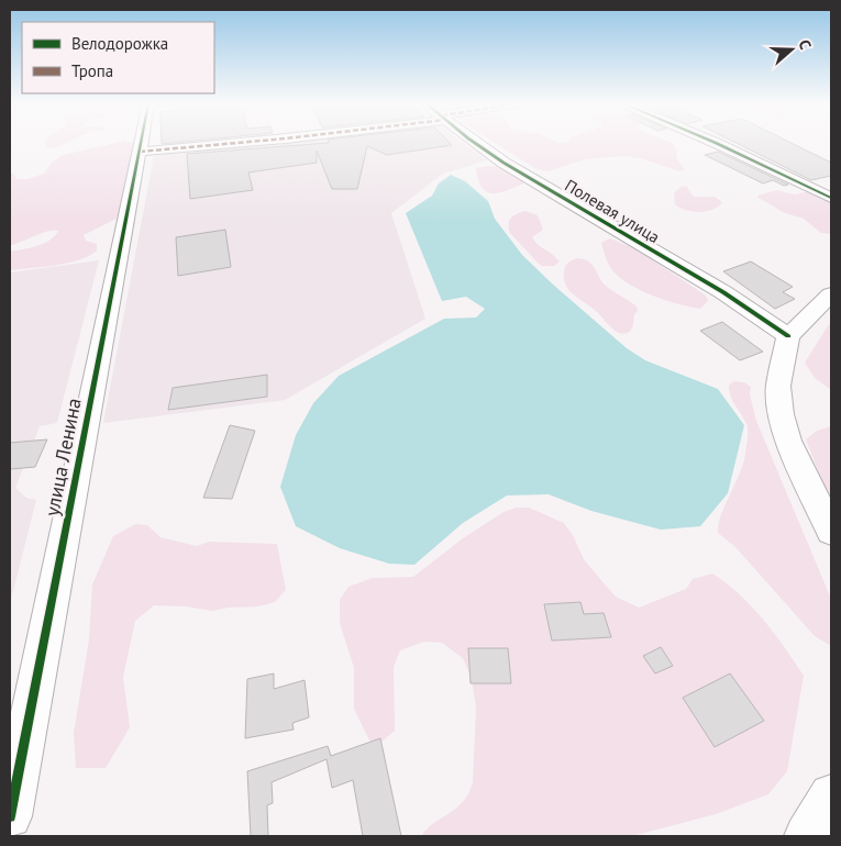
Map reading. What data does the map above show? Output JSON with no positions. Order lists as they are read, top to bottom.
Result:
{
  "streets": {
    "street": ["Полевая улица", "улица Ленина"]
  },
  "legend": ["Велодорожка", "Тропа"],
  "north": "right"
}
